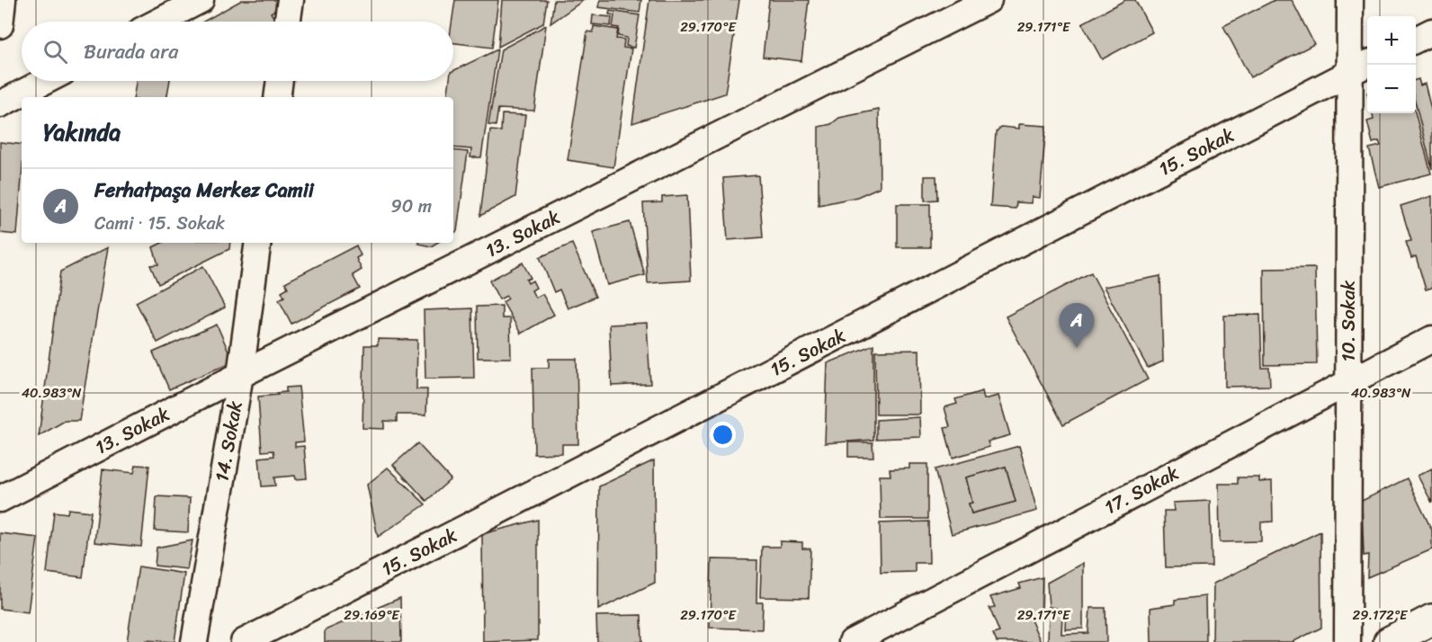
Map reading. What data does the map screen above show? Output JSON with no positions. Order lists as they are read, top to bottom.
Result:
{
  "streets": {
    "street": [
      "15. Sokak",
      "13. Sokak",
      "10. Sokak",
      "14. Sokak",
      "17. Sokak"
    ]
  },
  "crossings": [
    ["15. Sokak", "10. Sokak"],
    ["13. Sokak", "14. Sokak"],
    ["10. Sokak", "17. Sokak"]
  ],
  "page": {
    "map_buttons": ["+", "−"],
    "search": "Burada ara",
    "heading": "Yakında",
    "list": [
      {
        "mark": "A",
        "name": "Ferhatpaşa Merkez Camii",
        "note": "Cami · 15. Sokak",
        "value": "90 m"
      }
    ],
    "pins": "A"
  },
  "coordinates": [
    "29.170°E",
    "29.171°E",
    "40.983°N",
    "29.169°E",
    "29.172°E"
  ]
}
